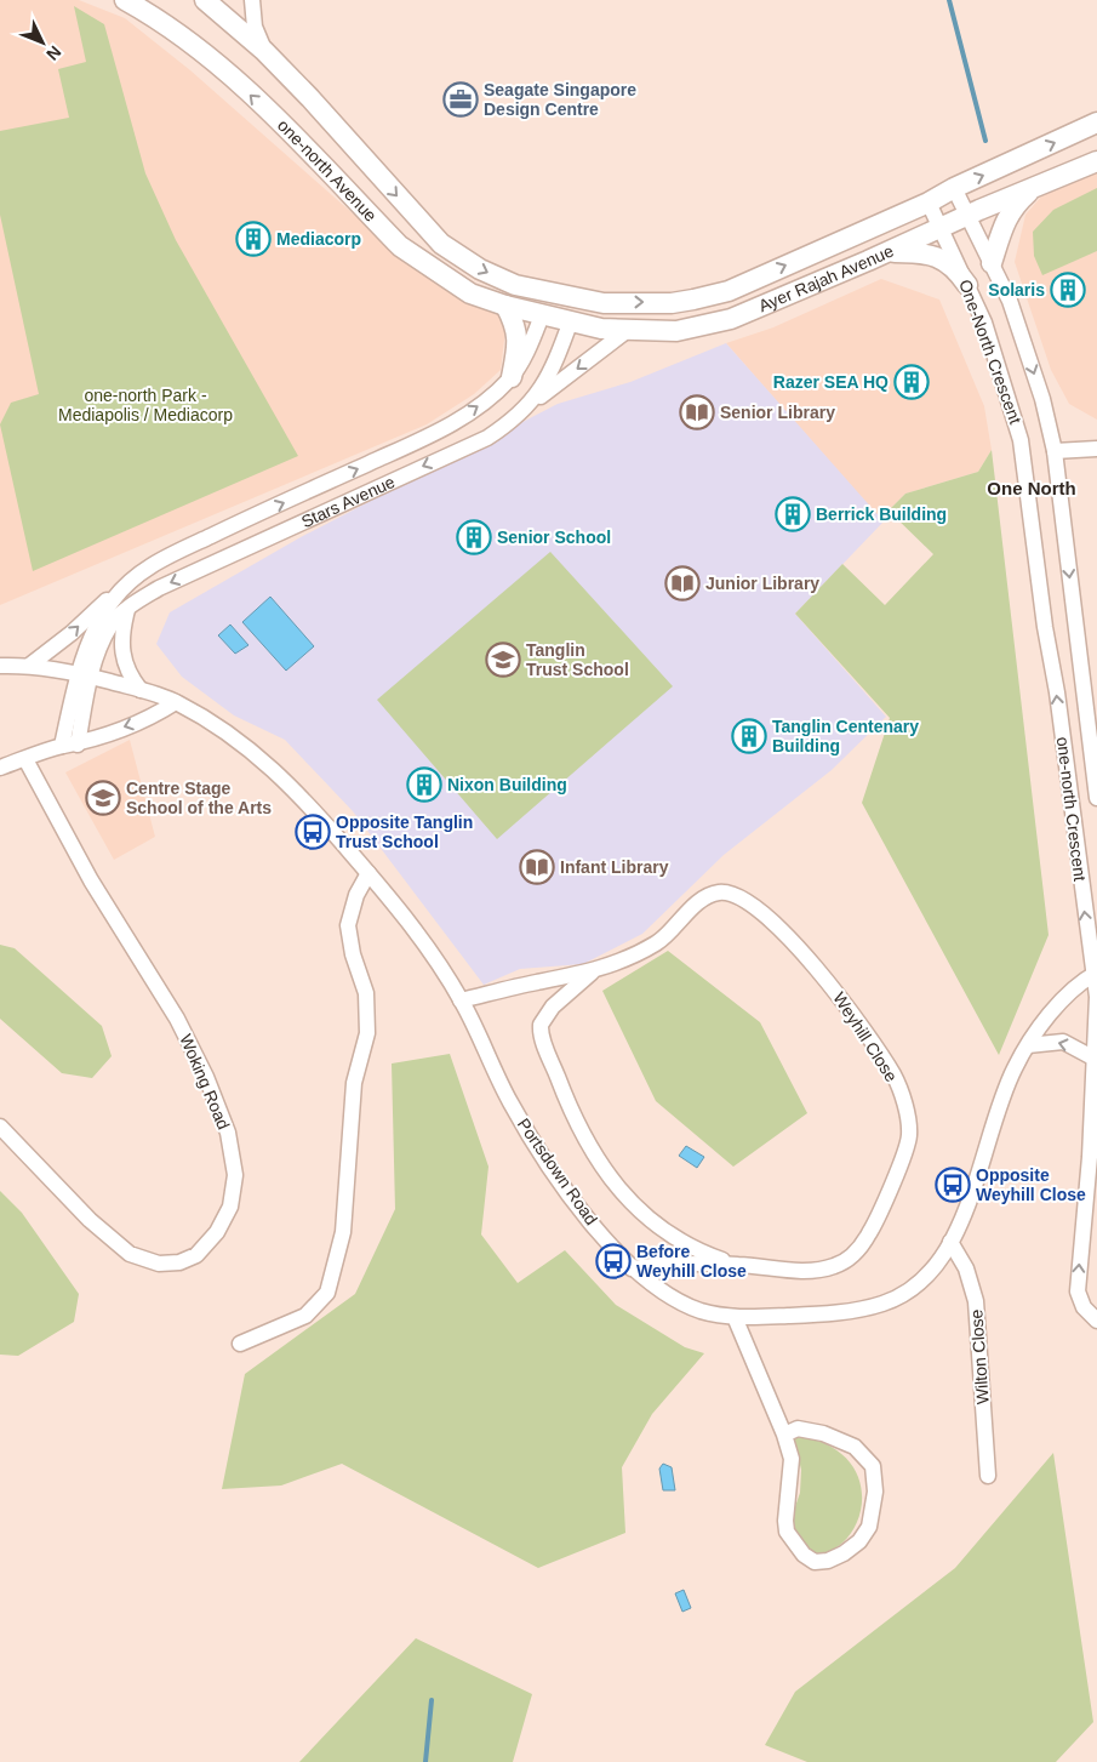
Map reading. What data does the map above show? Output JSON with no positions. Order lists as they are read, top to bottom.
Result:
{
  "streets": {
    "street": [
      "one-north Avenue",
      "Ayer Rajah Avenue",
      "One-North Crescent",
      "Stars Avenue",
      "one-north Crescent",
      "Weyhill Close",
      "Woking Road",
      "Portsdown Road",
      "Wilton Close"
    ]
  },
  "crossings": [
    ["one-north Avenue", "Ayer Rajah Avenue"],
    ["one-north Avenue", "Stars Avenue"],
    ["Ayer Rajah Avenue", "One-North Crescent"],
    ["Ayer Rajah Avenue", "Stars Avenue"],
    ["Ayer Rajah Avenue", "one-north Crescent"],
    ["One-North Crescent", "one-north Crescent"],
    ["Stars Avenue", "Portsdown Road"],
    ["one-north Crescent", "Portsdown Road"],
    ["Weyhill Close", "Portsdown Road"],
    ["Portsdown Road", "Wilton Close"]
  ],
  "districts": ["One North"],
  "parks": ["one-north Park - Mediapolis / Mediacorp"],
  "places": {
    "office": ["Seagate Singapore Design Centre"],
    "building": [
      "Mediacorp",
      "Solaris",
      "Razer SEA HQ",
      "Berrick Building",
      "Senior School",
      "Tanglin Centenary Building",
      "Nixon Building"
    ],
    "library": ["Senior Library", "Junior Library", "Infant Library"],
    "school or university": ["Tanglin Trust School", "Centre Stage School of the Arts"],
    "bus stop": ["Opposite Tanglin Trust School", "Opposite Weyhill Close", "Before Weyhill Close"]
  },
  "north": "bottom right"
}
